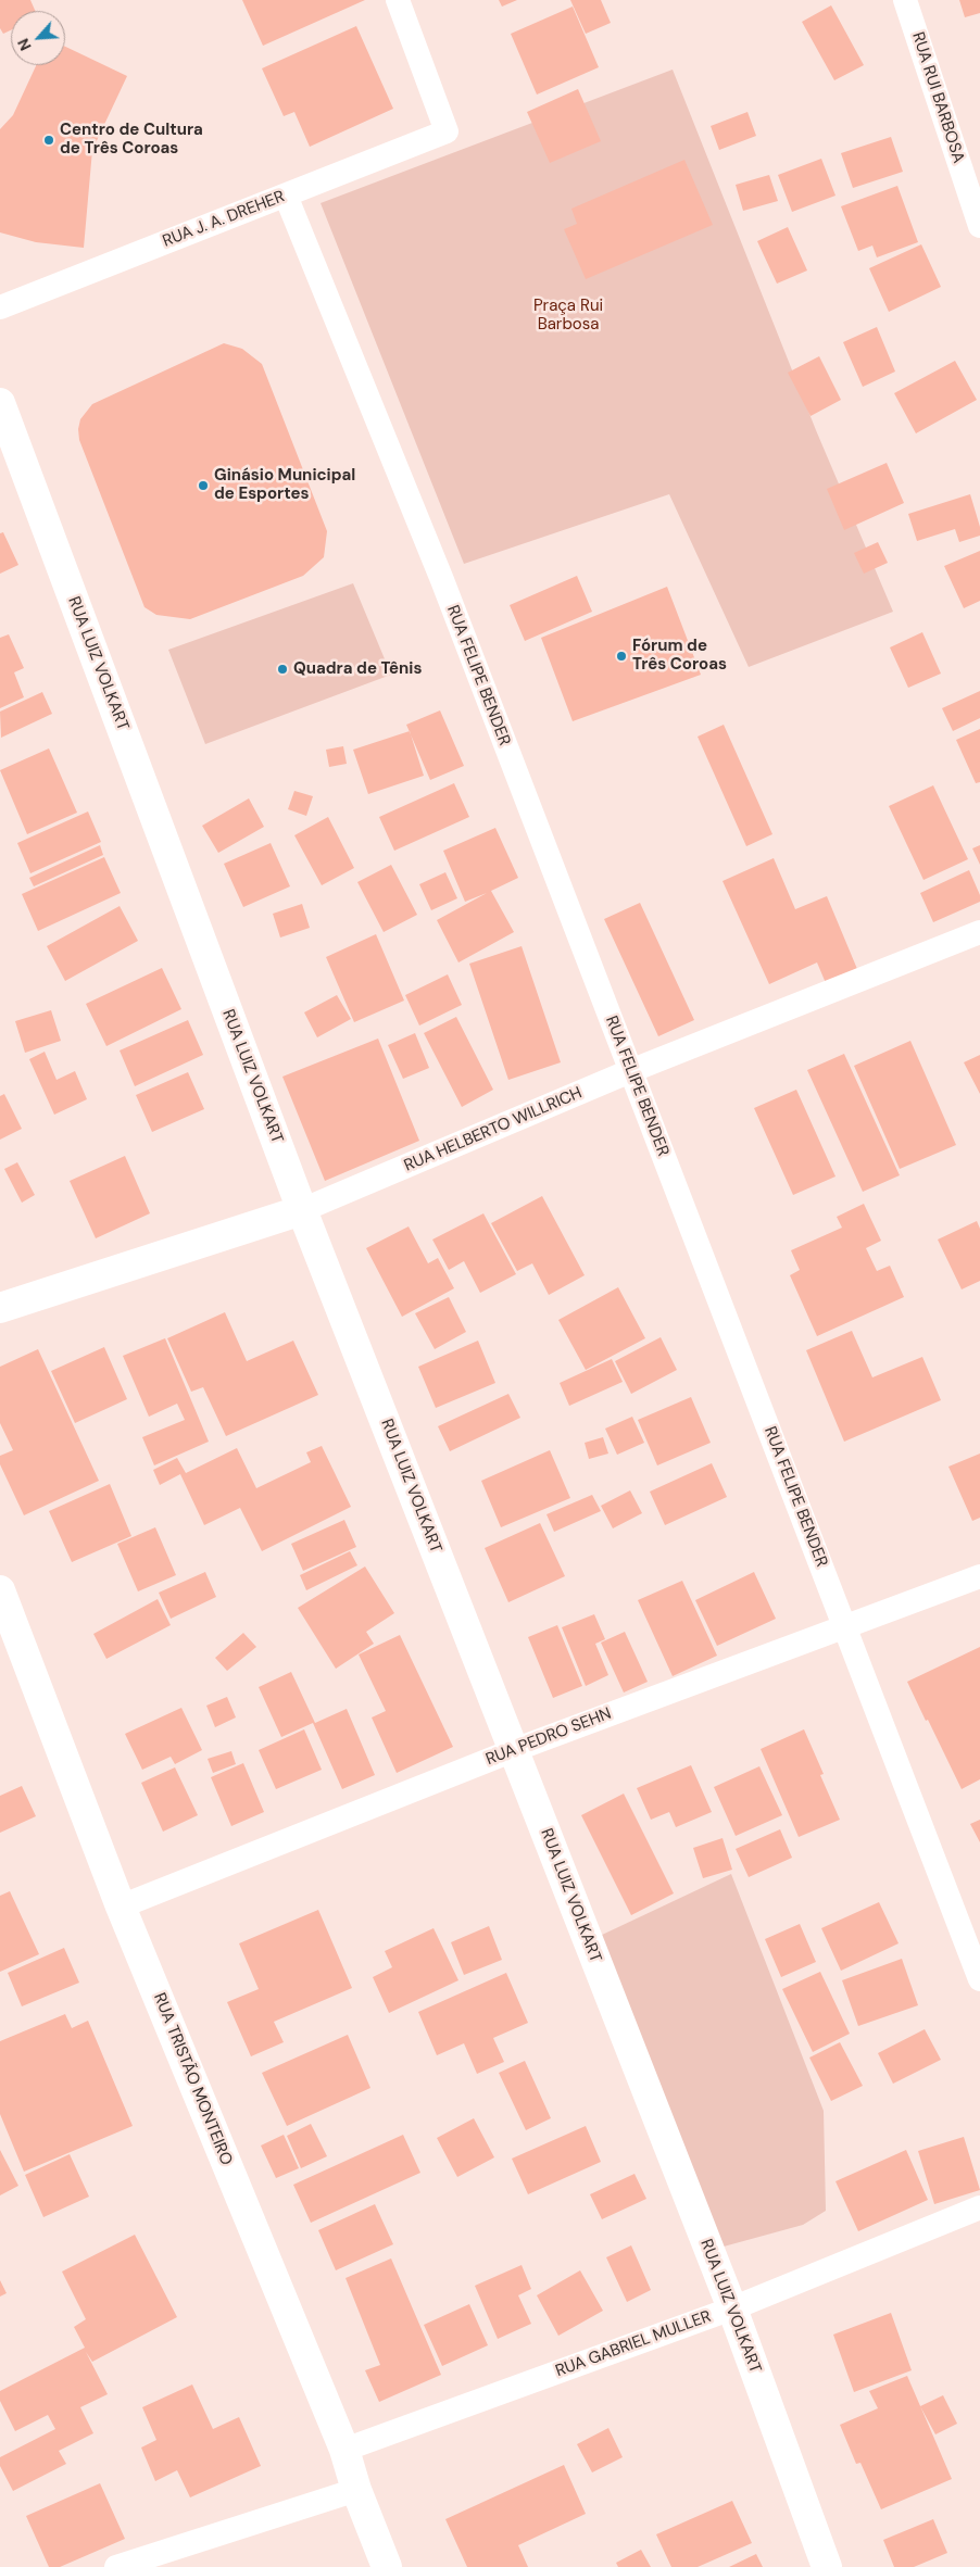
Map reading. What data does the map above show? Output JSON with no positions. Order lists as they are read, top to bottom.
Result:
{
  "streets": {
    "street": [
      "RUA RUI BARBOSA",
      "RUA J. A. DREHER",
      "RUA LUIZ VOLKART",
      "RUA FELIPE BENDER",
      "RUA HELBERTO WILLRICH",
      "RUA PEDRO SEHN",
      "RUA TRISTÃO MONTEIRO",
      "RUA GABRIEL MULLER"
    ]
  },
  "crossings": [
    ["RUA J. A. DREHER", "RUA FELIPE BENDER"],
    ["RUA LUIZ VOLKART", "RUA HELBERTO WILLRICH"],
    ["RUA LUIZ VOLKART", "RUA PEDRO SEHN"],
    ["RUA LUIZ VOLKART", "RUA GABRIEL MULLER"],
    ["RUA FELIPE BENDER", "RUA HELBERTO WILLRICH"],
    ["RUA FELIPE BENDER", "RUA PEDRO SEHN"],
    ["RUA PEDRO SEHN", "RUA TRISTÃO MONTEIRO"],
    ["RUA TRISTÃO MONTEIRO", "RUA GABRIEL MULLER"]
  ],
  "parks": ["Praça Rui Barbosa"],
  "places": [
    "Centro de Cultura de Três Coroas",
    "Ginásio Municipal de Esportes",
    "Fórum de Três Coroas",
    "Quadra de Tênis"
  ],
  "north": "bottom left"
}
